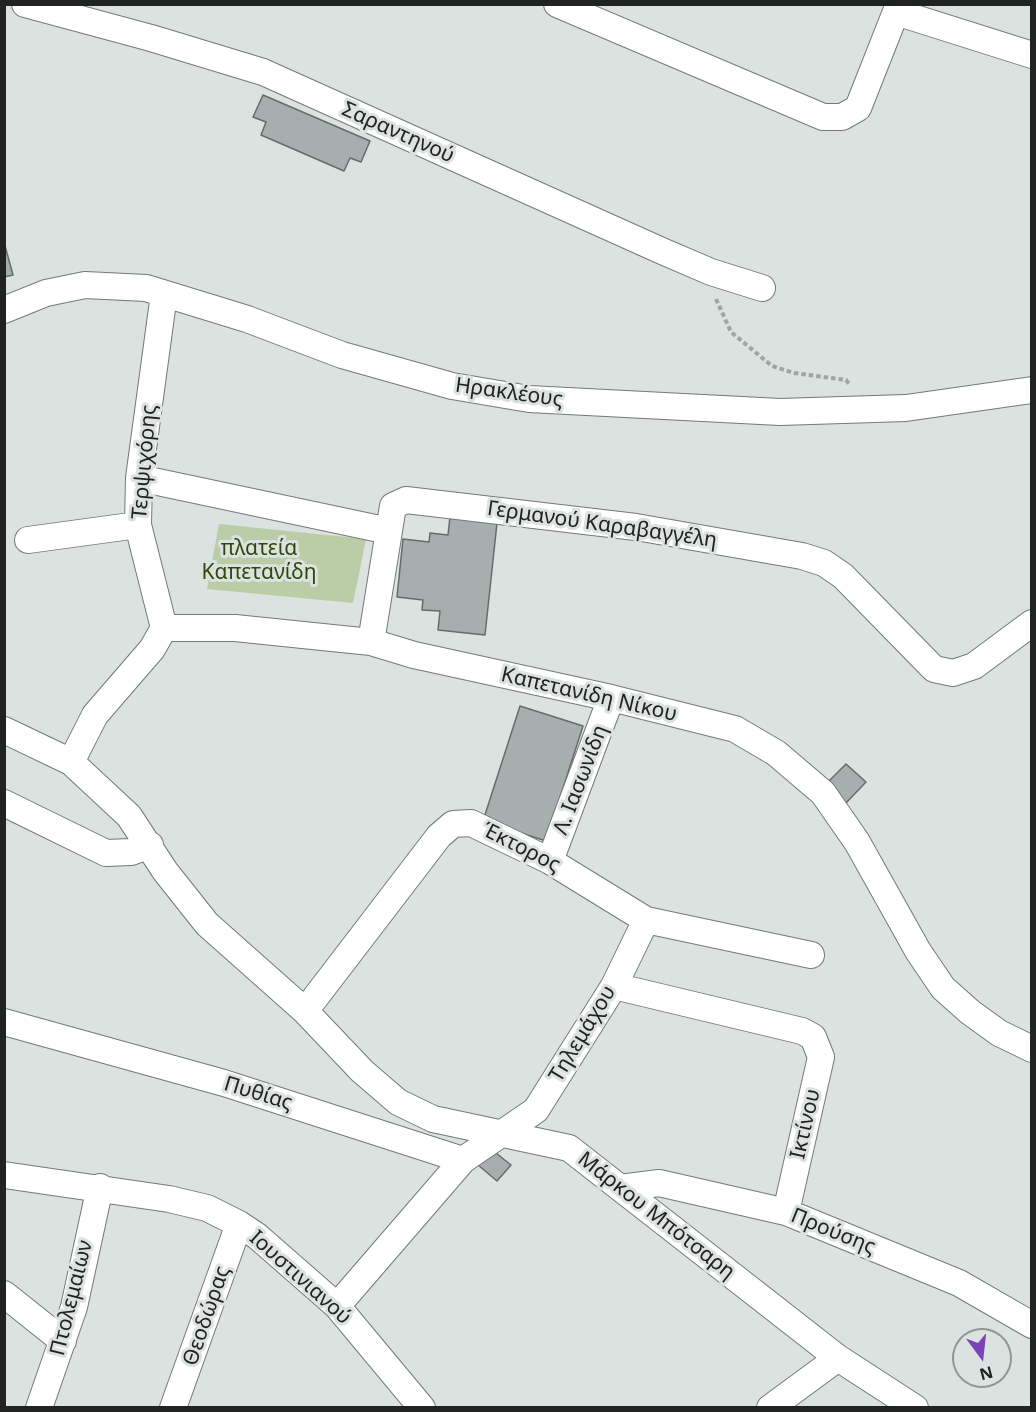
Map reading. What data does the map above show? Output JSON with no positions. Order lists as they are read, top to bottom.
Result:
{
  "streets": {
    "street": [
      "Σαραντηνού",
      "Ηρακλέους",
      "Τερψιχόρης",
      "Γερμανού Καραβαγγέλη",
      "Καπετανίδη Νίκου",
      "Λ. Ιασωνίδη",
      "Έκτορος",
      "Τηλεμάχου",
      "Πυθίας",
      "Ικτίνου",
      "Μάρκου Μπότσαρη",
      "Προύσης",
      "Ιουστινιανού",
      "Πτολεμαίων",
      "Θεοδώρας"
    ]
  },
  "crossings": [
    ["Ηρακλέους", "Τερψιχόρης"],
    ["Τερψιχόρης", "Καπετανίδη Νίκου"],
    ["Καπετανίδη Νίκου", "Λ. Ιασωνίδη"],
    ["Λ. Ιασωνίδη", "Έκτορος"],
    ["Έκτορος", "Τηλεμάχου"],
    ["Έκτορος", "Μάρκου Μπότσαρη"],
    ["Τηλεμάχου", "Ικτίνου"],
    ["Τηλεμάχου", "Μάρκου Μπότσαρη"],
    ["Ικτίνου", "Προύσης"],
    ["Μάρκου Μπότσαρη", "Προύσης"],
    ["Ιουστινιανού", "Πτολεμαίων"],
    ["Ιουστινιανού", "Θεοδώρας"]
  ],
  "parks": ["πλατεία Καπετανίδη"],
  "north": "bottom"
}
